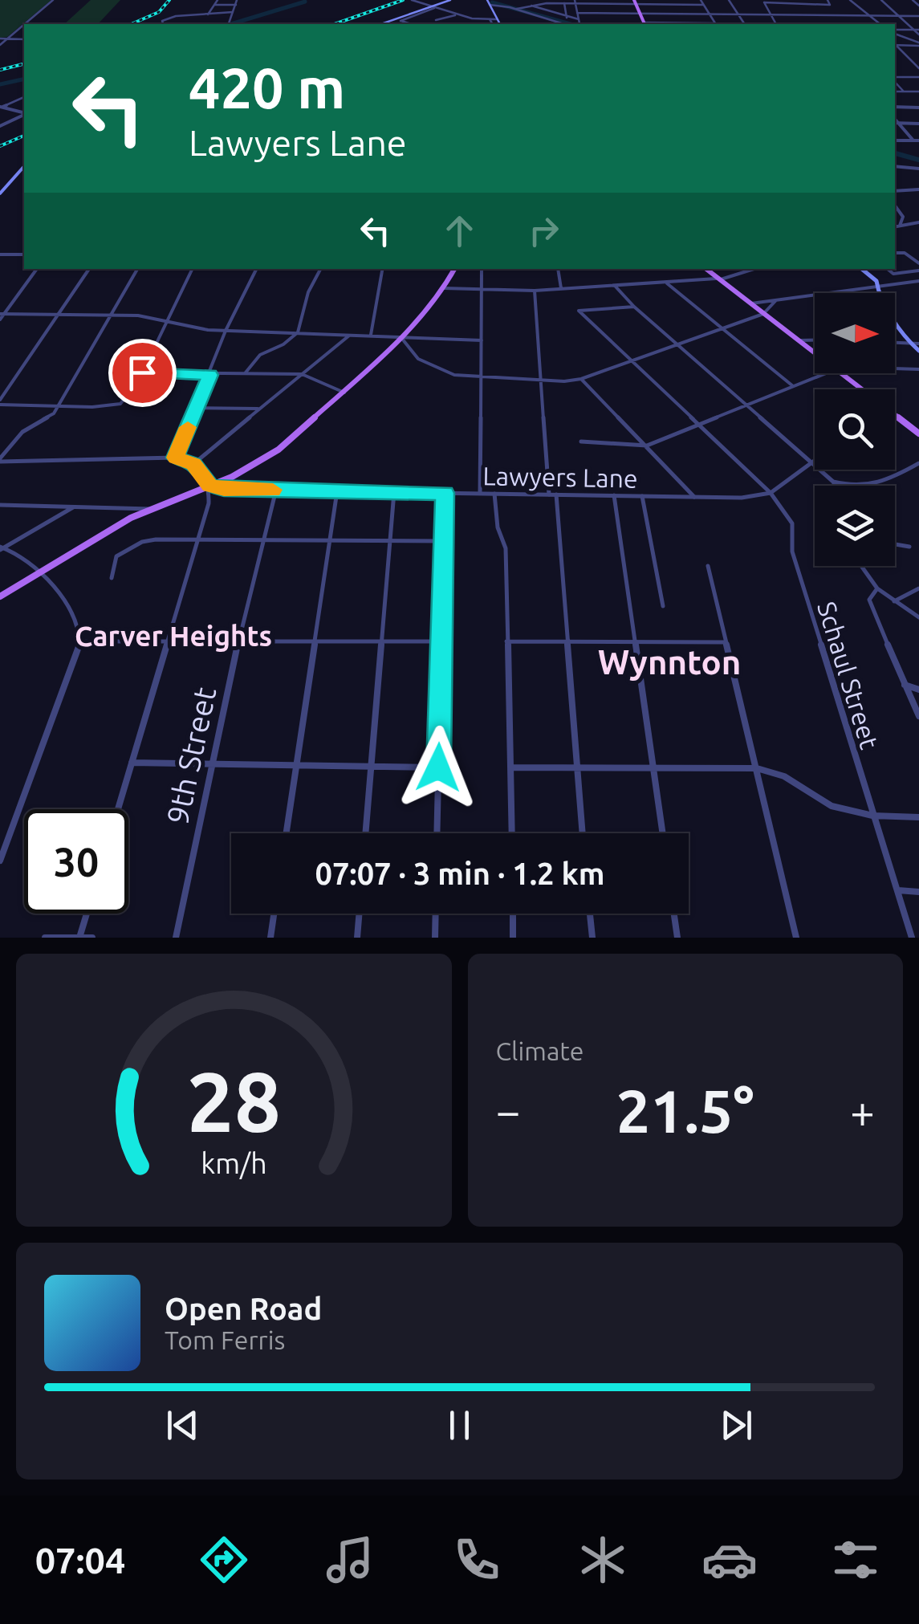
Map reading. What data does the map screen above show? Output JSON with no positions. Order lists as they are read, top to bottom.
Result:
{
  "streets": {
    "street": ["Lawyers Lane", "Schaul Street", "9th Street"]
  },
  "crossings": [
    ["Lawyers Lane", "Schaul Street"],
    ["Lawyers Lane", "9th Street"]
  ],
  "districts": ["Carver Heights", "Wynnton"],
  "north": "right",
  "page": {
    "turn": ["420 m", "Lawyers Lane"],
    "limit": "30",
    "trip": "07:07 · 3 min · 1.2 km",
    "tile": "Climate",
    "heat": ["−", "21.5°", "+"],
    "song": ["Open Road", "Tom Ferris"],
    "tabs": "07:04",
    "gauge": ["28", "km/h"]
  }
}
